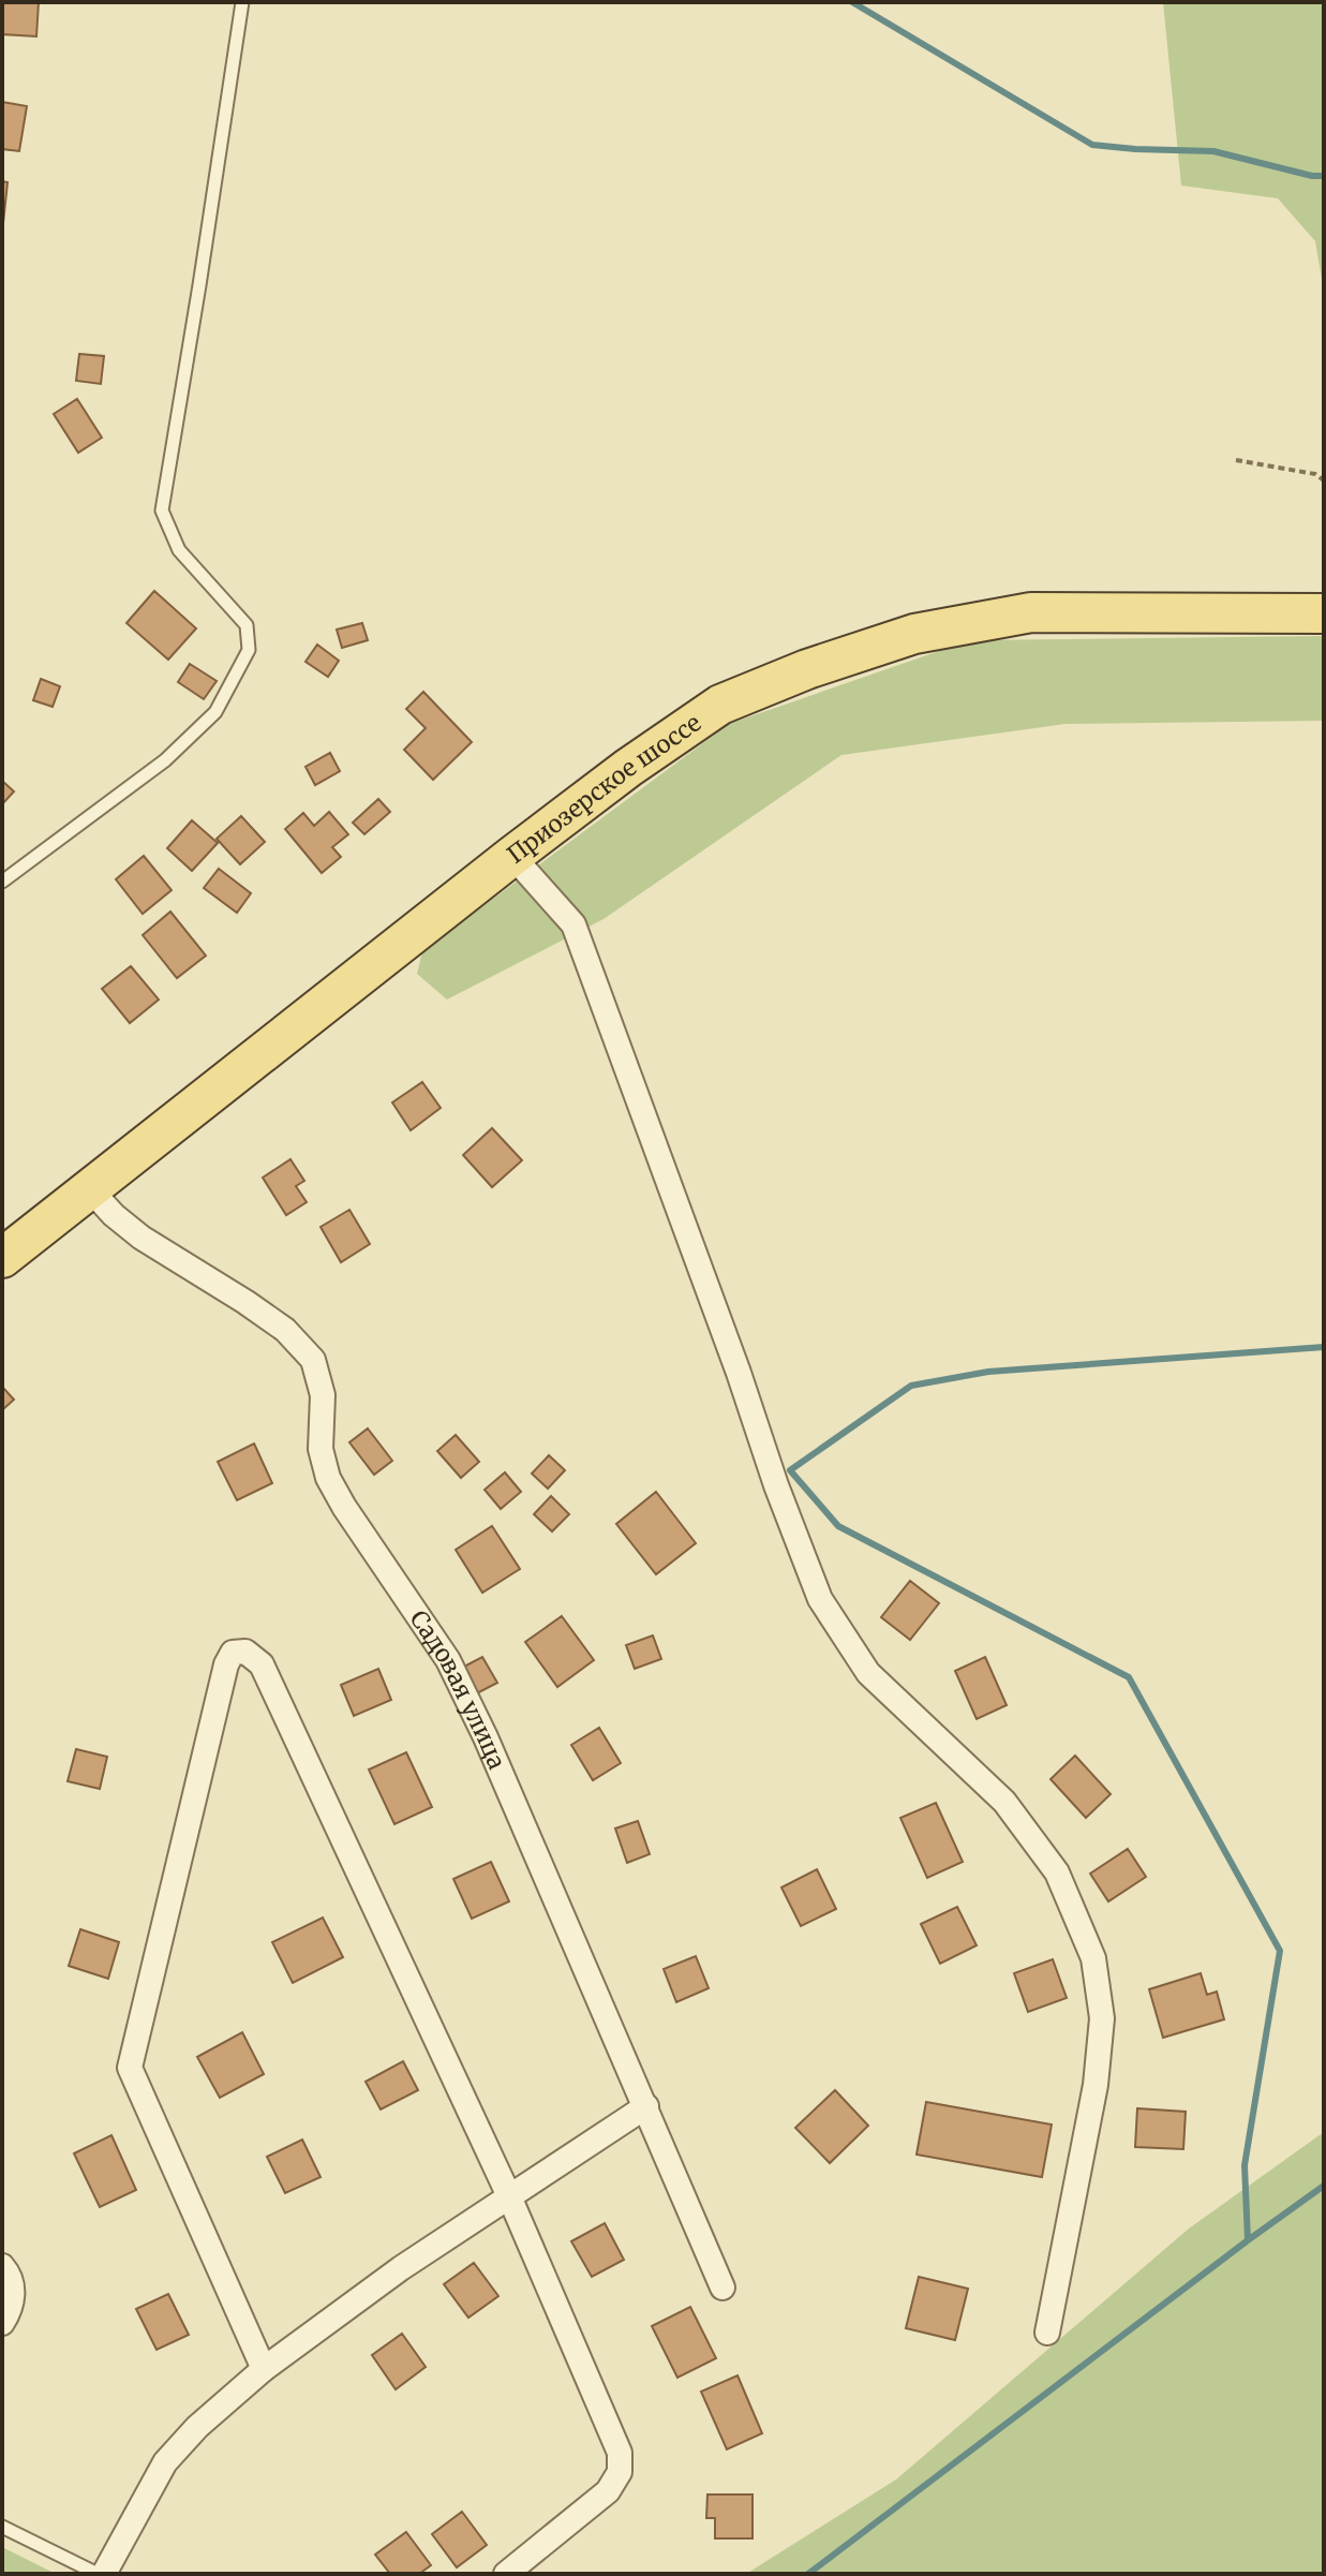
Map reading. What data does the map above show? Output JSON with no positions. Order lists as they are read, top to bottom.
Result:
{
  "streets": {
    "main road": ["Приозерское шоссе"],
    "street": ["Садовая улица"]
  },
  "crossings": [
    ["Приозерское шоссе", "Садовая улица"]
  ]
}
